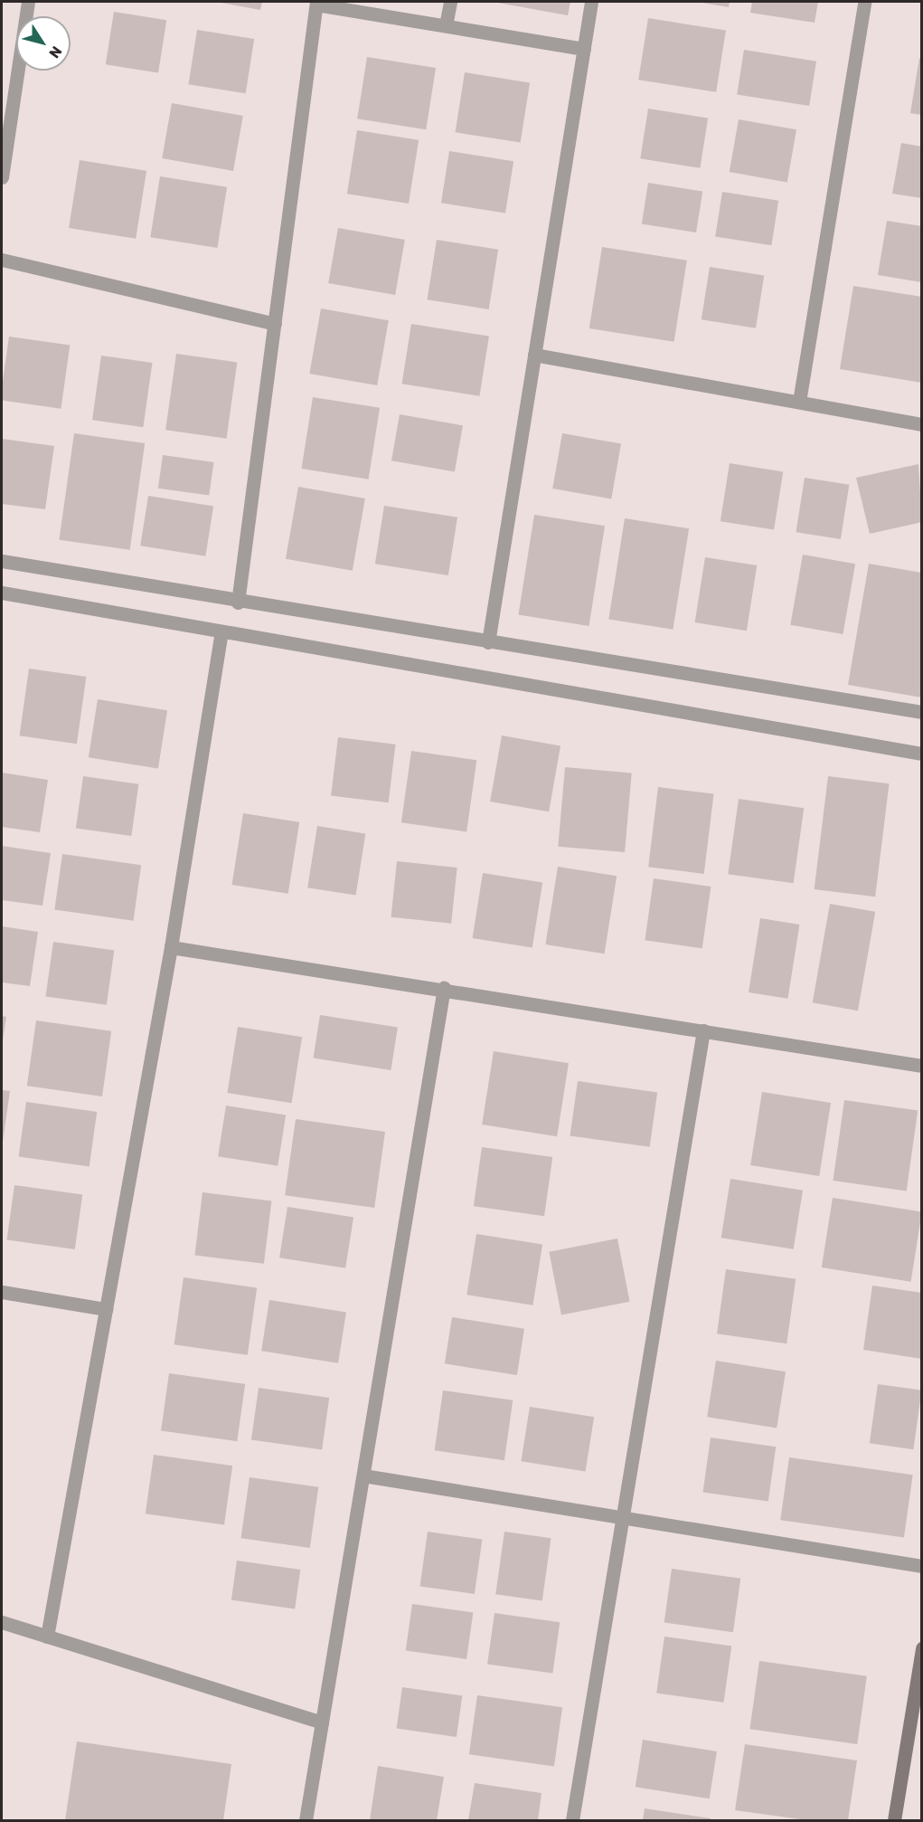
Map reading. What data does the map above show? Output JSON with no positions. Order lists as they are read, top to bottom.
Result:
{
  "north": "bottom right"
}
